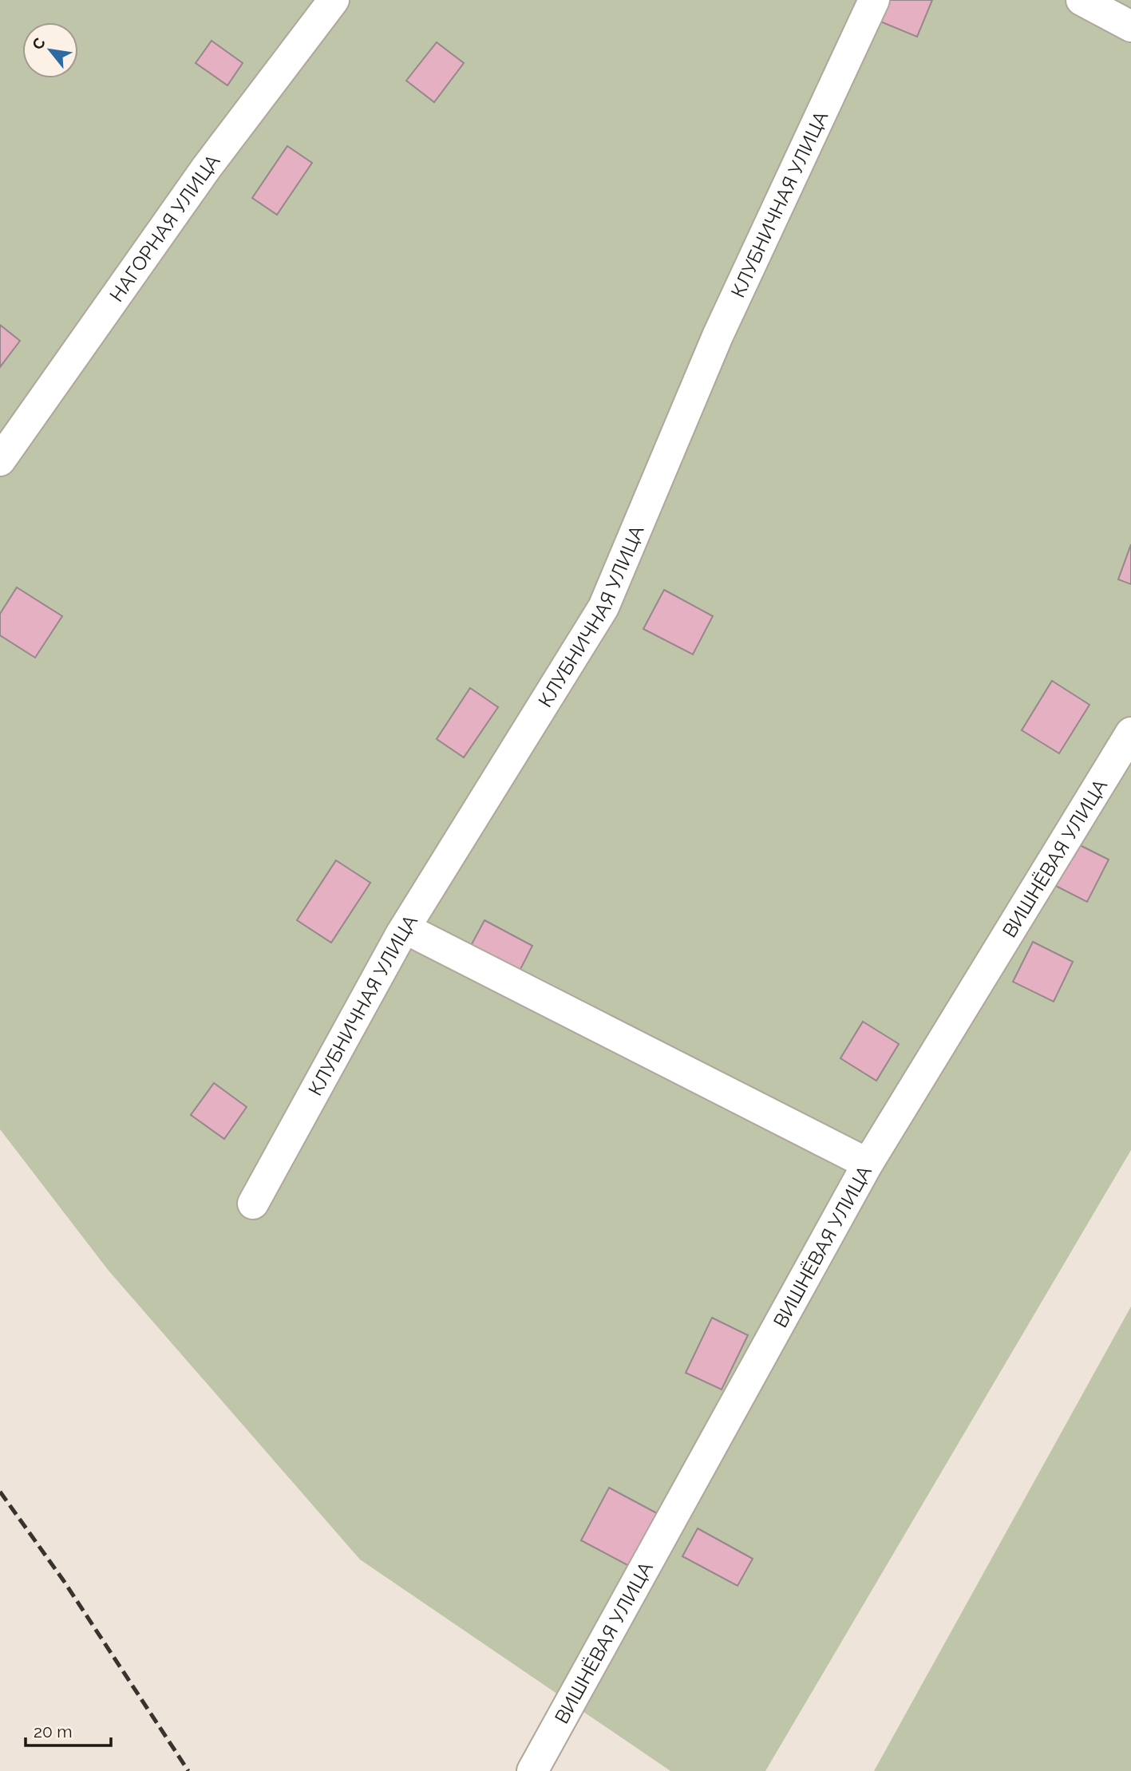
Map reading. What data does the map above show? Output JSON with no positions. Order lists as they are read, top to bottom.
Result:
{
  "streets": {
    "street": ["КЛУБНИЧНАЯ УЛИЦА", "НАГОРНАЯ УЛИЦА", "ВИШНЁВАЯ УЛИЦА"]
  },
  "scale_bar": "20 m",
  "north": "top left"
}
